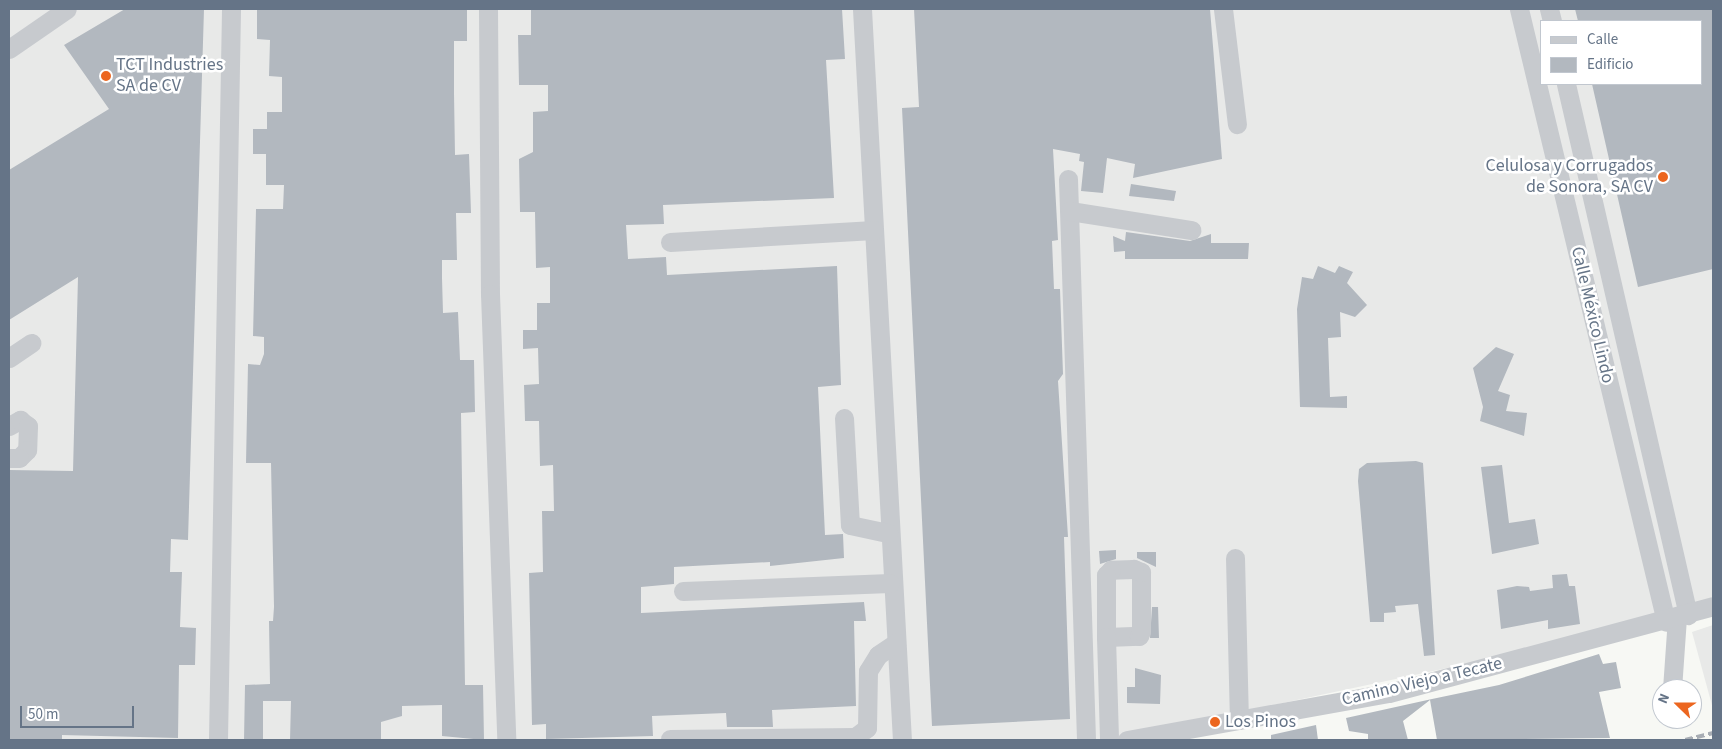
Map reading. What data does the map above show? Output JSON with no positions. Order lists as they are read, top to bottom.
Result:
{
  "streets": {
    "street": ["Calle México Lindo", "Camino Viejo a Tecate"]
  },
  "crossings": [
    ["Calle México Lindo", "Camino Viejo a Tecate"]
  ],
  "places": ["TCT Industries SA de CV", "Celulosa y Corrugados de Sonora, SA CV", "Los Pinos"],
  "legend": ["Calle", "Edificio"],
  "scale_bar": "50 m",
  "north": "left"
}
